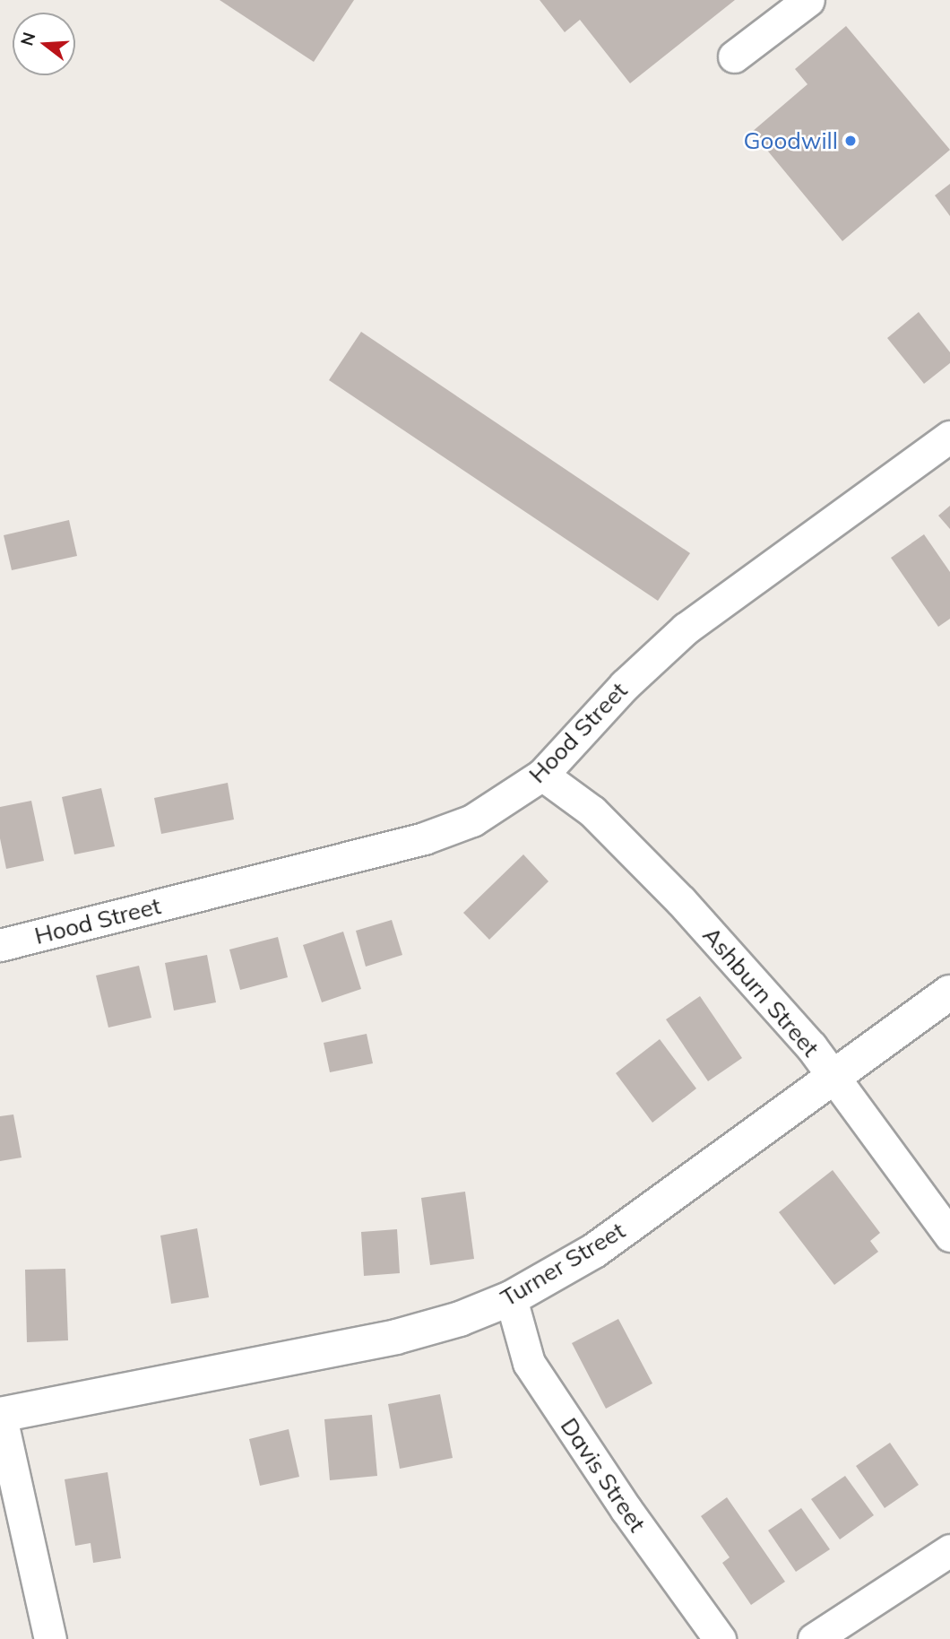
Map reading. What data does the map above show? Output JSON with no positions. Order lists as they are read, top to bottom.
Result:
{
  "streets": {
    "street": [
      "Hood Street",
      "Ashburn Street",
      "Turner Street",
      "Davis Street"
    ]
  },
  "crossings": [
    ["Hood Street", "Ashburn Street"],
    ["Ashburn Street", "Turner Street"],
    ["Turner Street", "Davis Street"]
  ],
  "places": ["Goodwill"],
  "north": "left"
}
